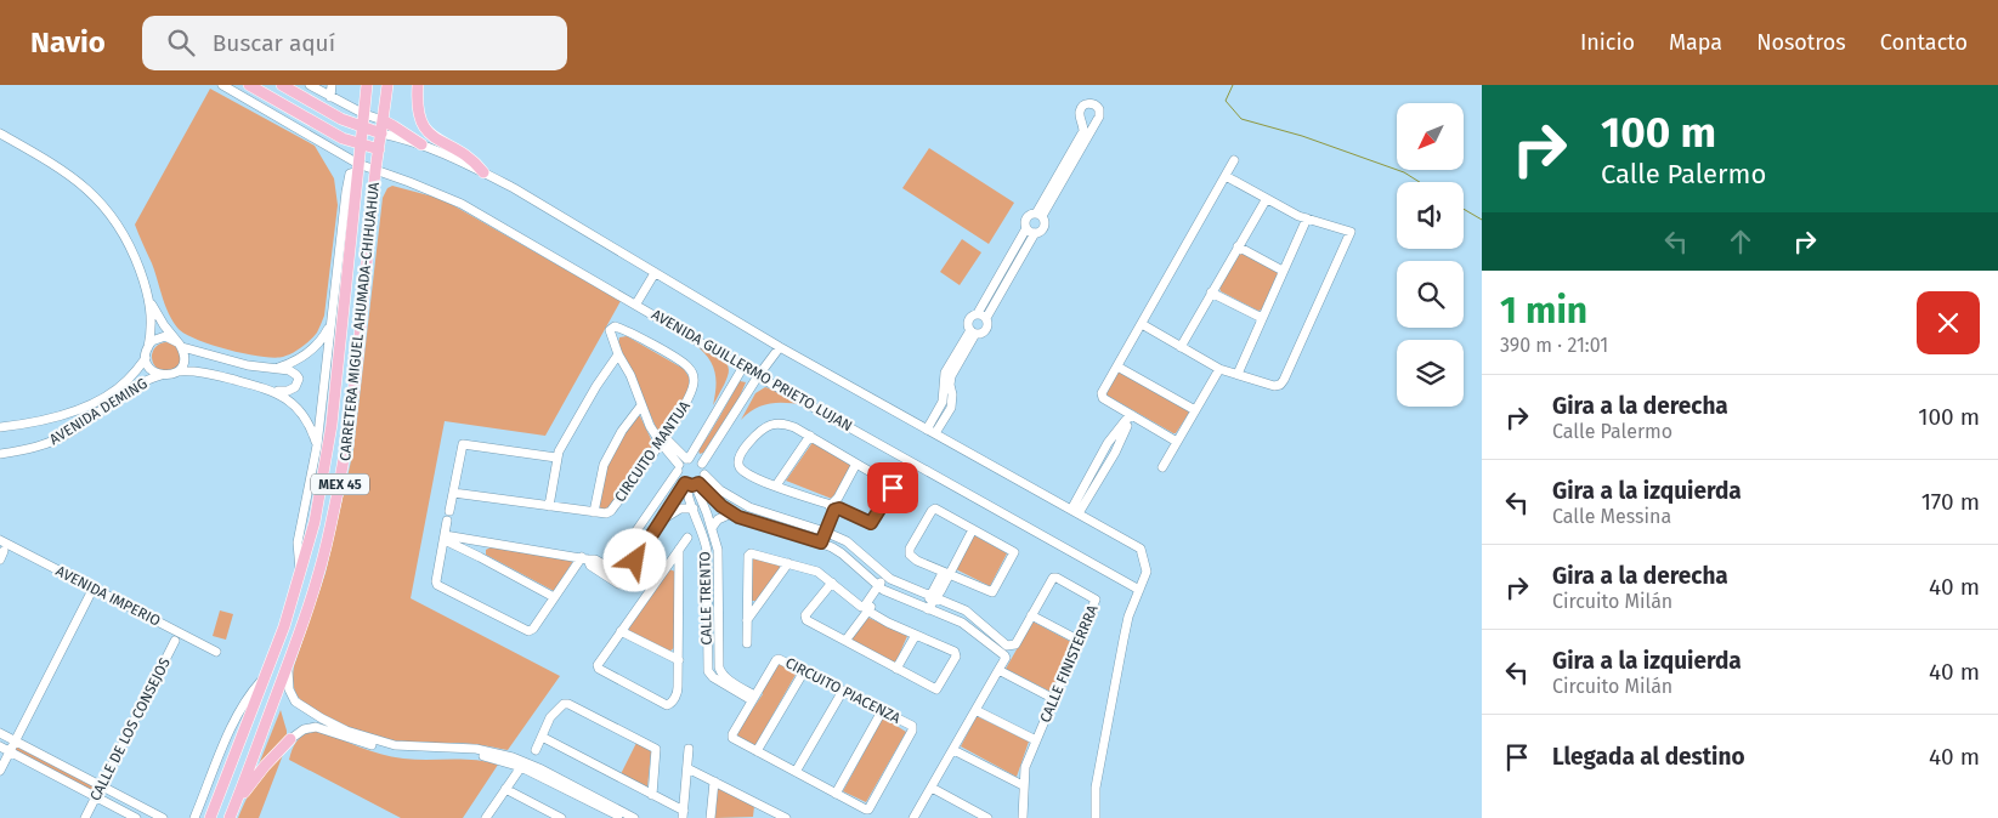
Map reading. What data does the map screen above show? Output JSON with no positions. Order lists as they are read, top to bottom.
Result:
{
  "streets": {
    "main road": ["CARRETERA MIGUEL AHUMADA-CHIHUAHUA", "MEX 45"],
    "street": [
      "AVENIDA GUILLERMO PRIETO LUJAN",
      "AVENIDA DEMING",
      "CIRCUITO MANTUA",
      "AVENIDA IMPERIO",
      "CALLE TRENTO",
      "CALLE FINISTERRRA",
      "CIRCUITO PIACENZA",
      "CALLE DE LOS CONSEJOS"
    ]
  },
  "crossings": [
    ["CARRETERA MIGUEL AHUMADA-CHIHUAHUA", "AVENIDA GUILLERMO PRIETO LUJAN"],
    ["CARRETERA MIGUEL AHUMADA-CHIHUAHUA", "MEX 45"],
    ["AVENIDA GUILLERMO PRIETO LUJAN", "MEX 45"]
  ],
  "north": "bottom left",
  "page": {
    "header": "Navio",
    "search": "Buscar aquí",
    "nav": [
      "Inicio",
      "Mapa",
      "Nosotros",
      "Contacto"
    ],
    "turn": ["100 m", "Calle Palermo"],
    "heading": ["1 min", "390 m · 21:01"],
    "list": [
      {
        "name": "Gira a la derecha",
        "note": "Calle Palermo",
        "value": "100 m"
      },
      {
        "name": "Gira a la izquierda",
        "note": "Calle Messina",
        "value": "170 m"
      },
      {
        "name": "Gira a la derecha",
        "note": "Circuito Milán",
        "value": "40 m"
      },
      {
        "name": "Gira a la izquierda",
        "note": "Circuito Milán",
        "value": "40 m"
      },
      {
        "name": "Llegada al destino",
        "value": "40 m"
      }
    ]
  }
}
